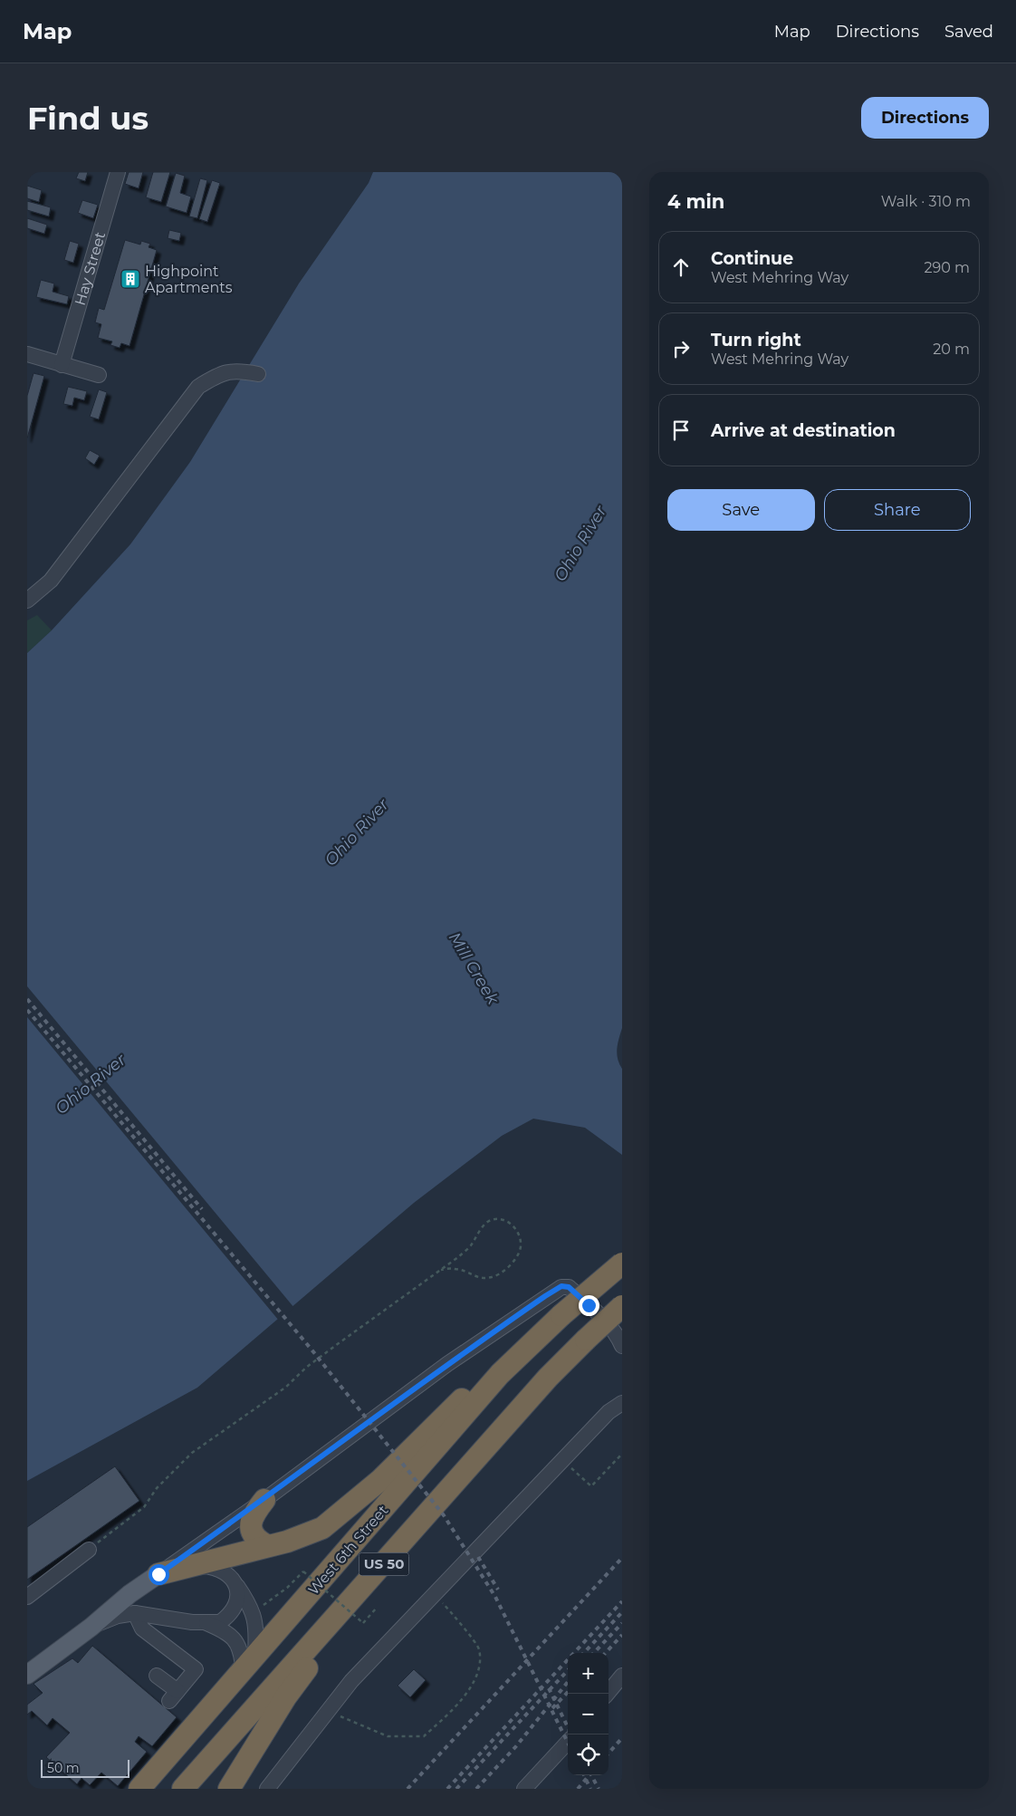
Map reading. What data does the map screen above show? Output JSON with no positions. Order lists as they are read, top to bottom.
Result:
{
  "streets": {
    "highway": ["West 6th Street", "US 50"],
    "street": ["Hay Street"]
  },
  "water": ["Ohio River", "Mill Creek"],
  "places": {
    "building": ["Highpoint Apartments"]
  },
  "scale_bar": "50 m",
  "page": {
    "header": "Map",
    "nav": ["Map", "Directions", "Saved"],
    "buttons": [
      "Directions",
      ["Save", "Share"]
    ],
    "title": "Find us",
    "heading": ["4 min", "Walk · 310 m"],
    "list": [
      ["Continue", "West Mehring Way", "290 m"],
      ["Turn right", "West Mehring Way", "20 m"],
      "Arrive at destination"
    ],
    "map_buttons": ["+", "−"],
    "scale": "50 m"
  }
}
